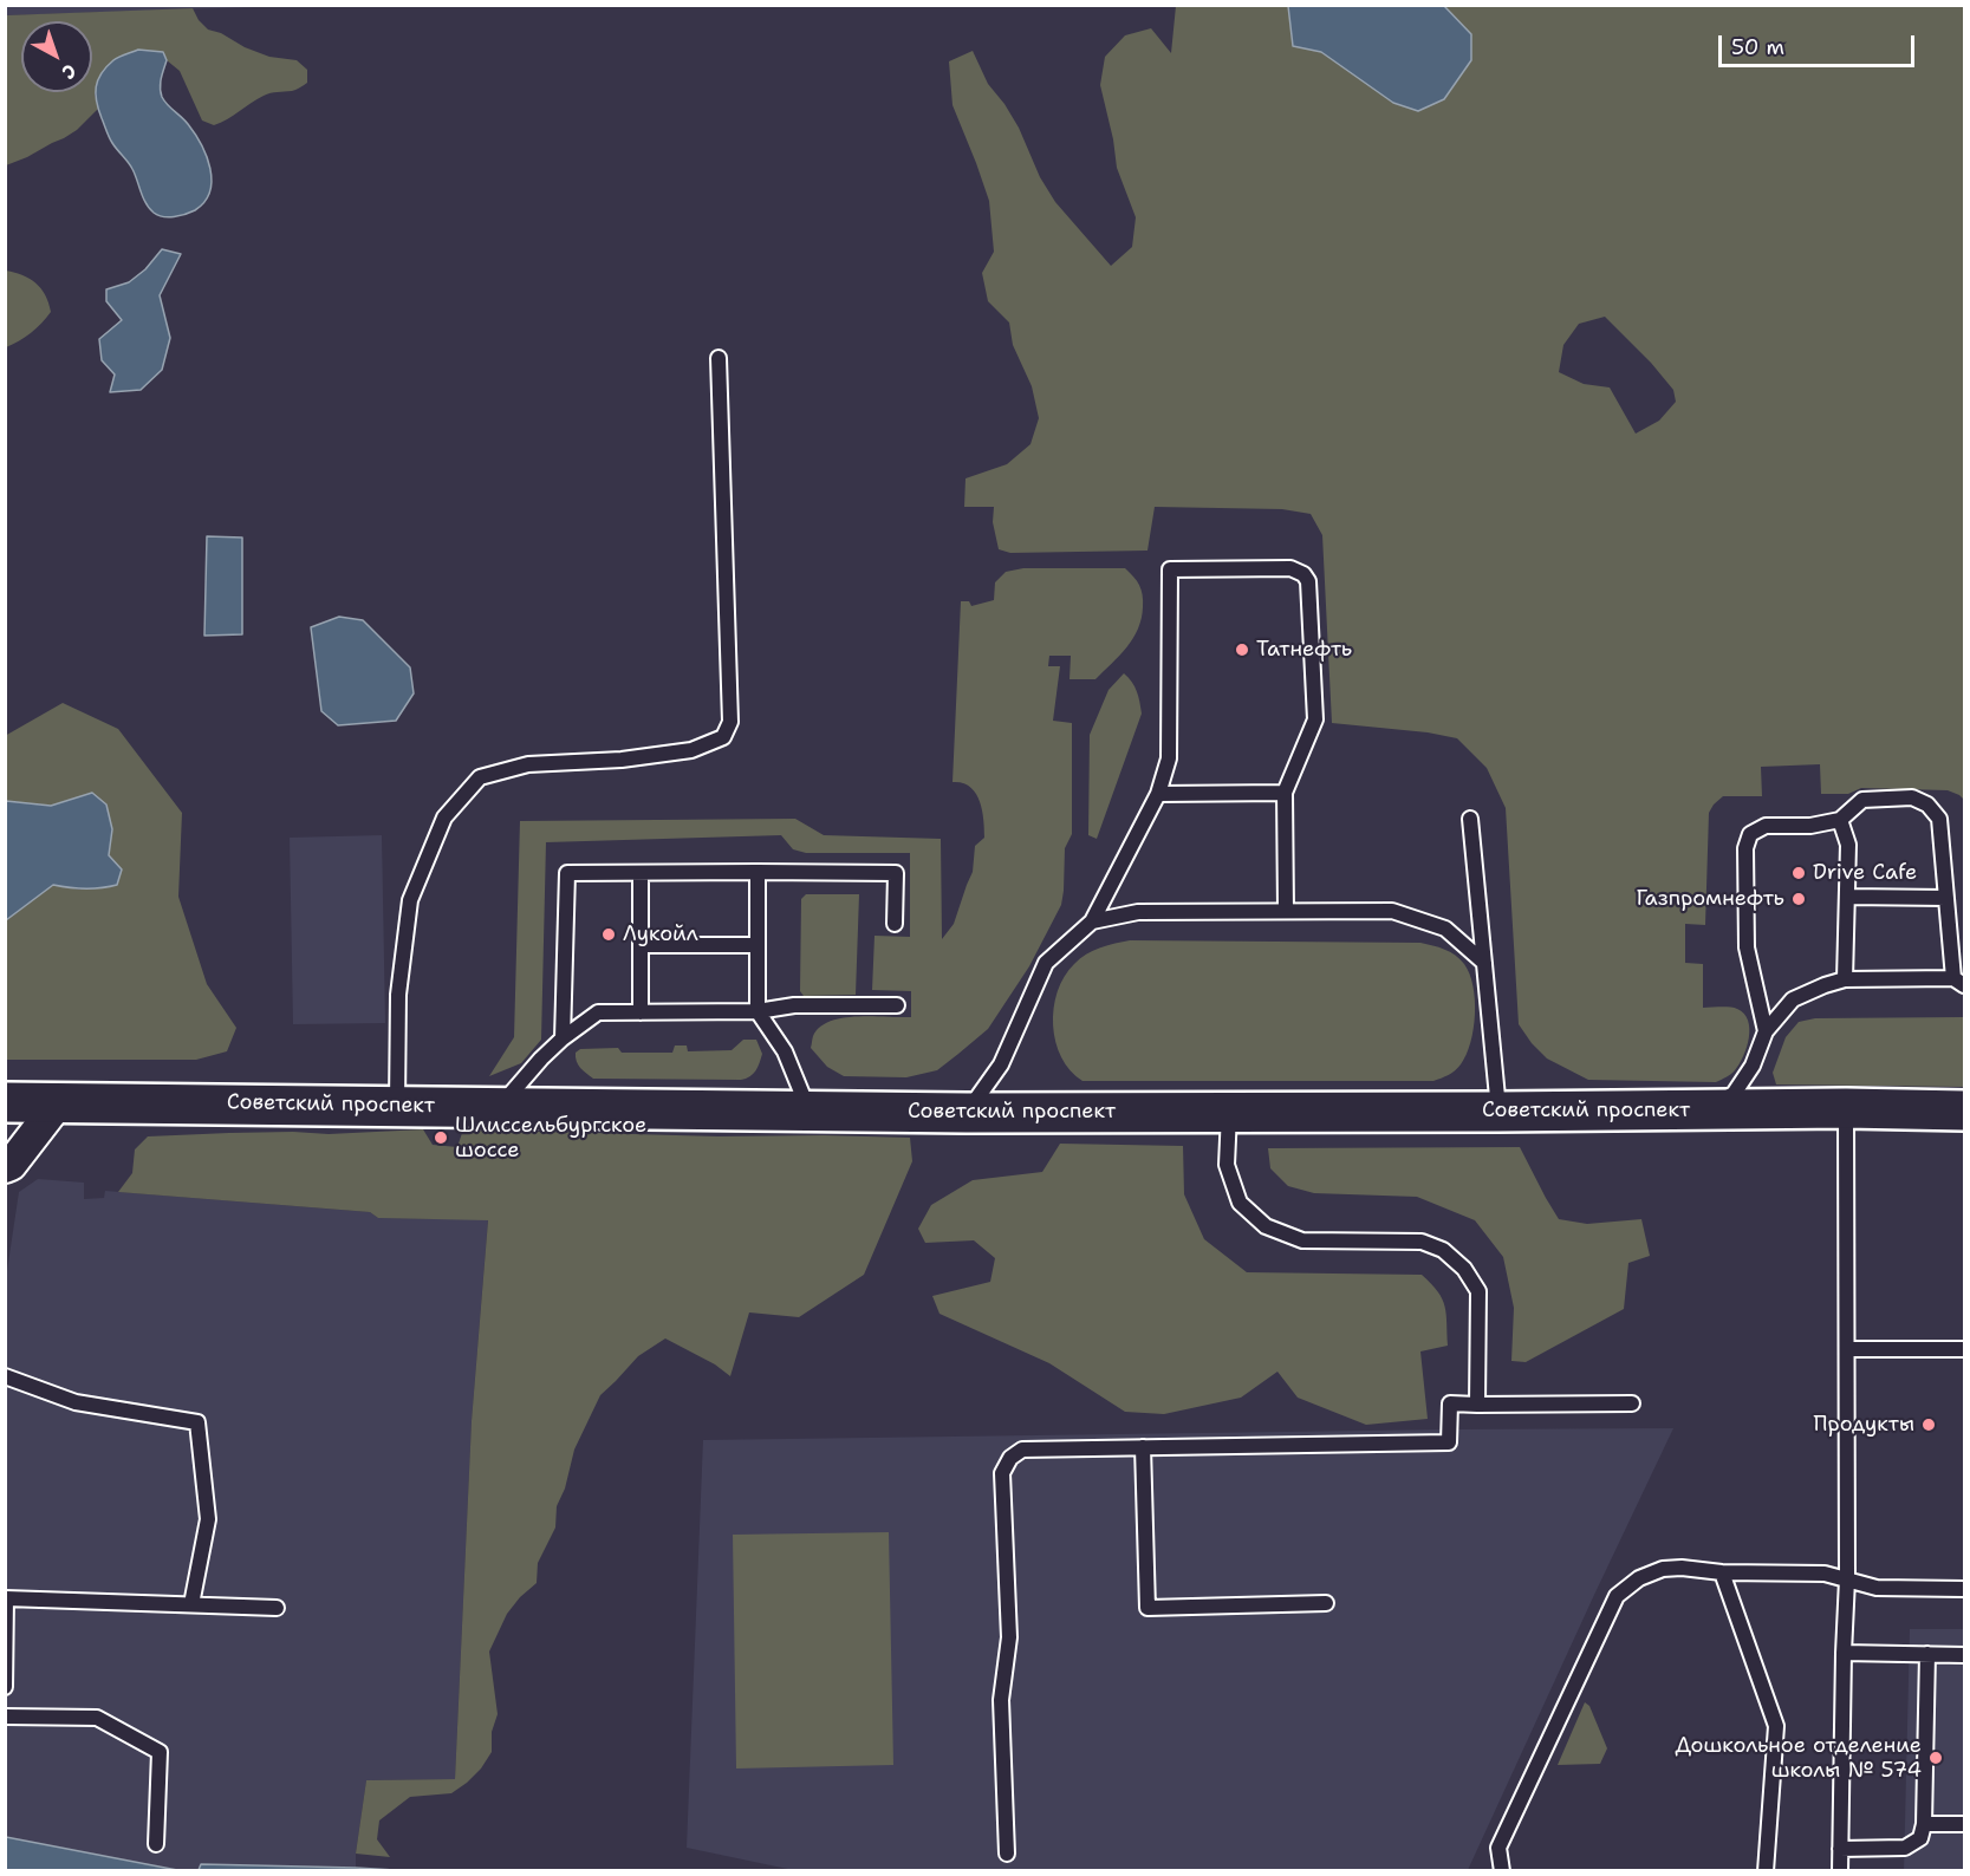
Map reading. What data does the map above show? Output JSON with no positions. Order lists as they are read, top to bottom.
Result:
{
  "streets": {
    "main road": ["Советский проспект"]
  },
  "places": [
    "Татнефть",
    "Drive Cafe",
    "Газпромнефть",
    "Лукойл",
    "Шлиссельбургское шоссе",
    "Продукты",
    "Дошкольное отделение школы № 574"
  ],
  "scale_bar": "50 m",
  "north": "bottom right"
}
